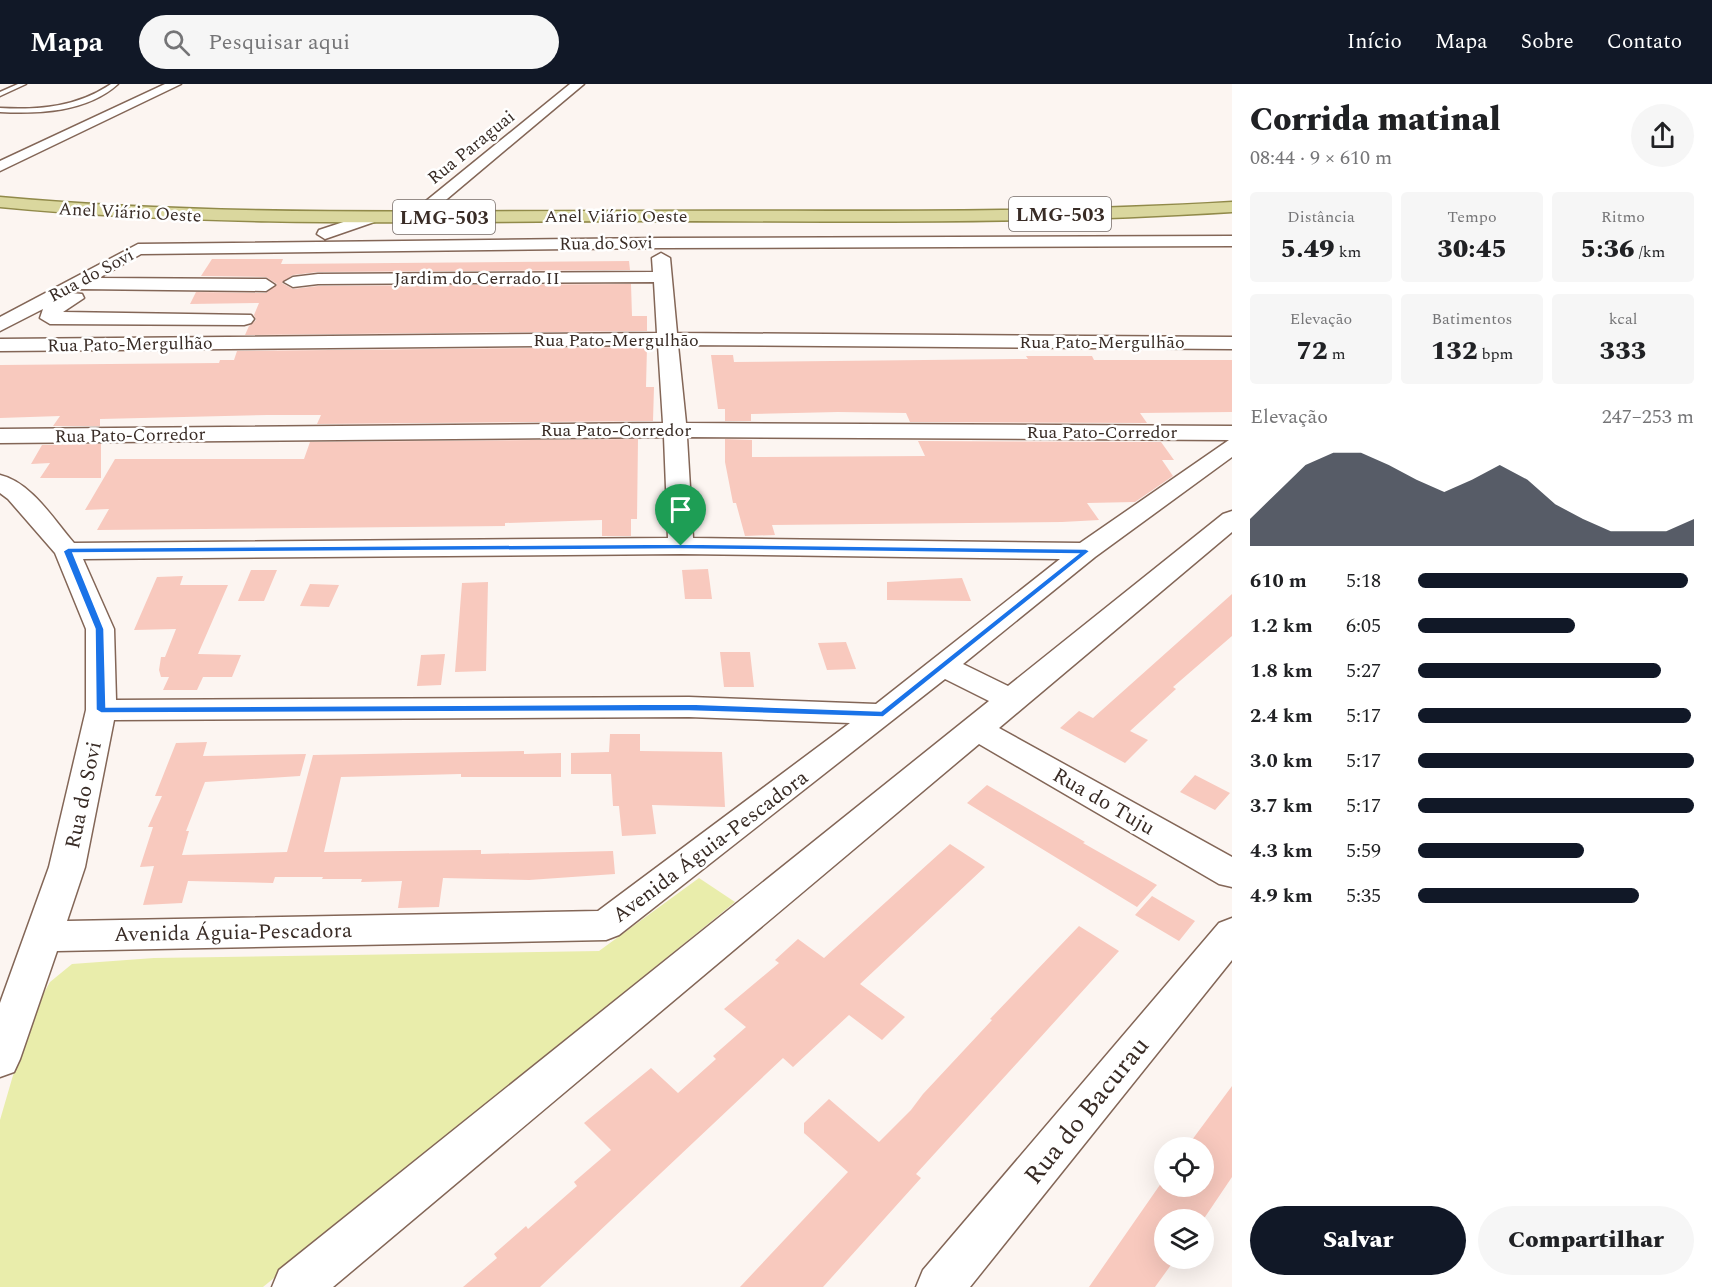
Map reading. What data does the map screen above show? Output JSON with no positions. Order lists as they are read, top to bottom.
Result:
{
  "streets": {
    "main road": ["Anel Viário Oeste", "LMG-503"],
    "street": [
      "Rua Paraguai",
      "Rua do Sovi",
      "Jardim do Cerrado II",
      "Rua Pato-Mergulhão",
      "Rua Pato-Corredor",
      "Rua do Tuju",
      "Avenida Águia-Pescadora",
      "Rua do Bacurau"
    ]
  },
  "crossings": [
    ["Rua Paraguai", "Anel Viário Oeste"],
    ["Rua do Sovi", "Avenida Águia-Pescadora"]
  ],
  "page": {
    "header": "Mapa",
    "search": "Pesquisar aqui",
    "nav": [
      "Início",
      "Mapa",
      "Sobre",
      "Contato"
    ],
    "heading": ["Corrida matinal", "08:44 · 9 × 610 m"],
    "stats": [
      ["Distância", "5.49 km"],
      ["Tempo", "30:45"],
      ["Ritmo", "5:36 /km"],
      ["Elevação", "72 m"],
      ["Batimentos", "132 bpm"],
      ["kcal", "333"]
    ],
    "chart": ["Elevação", "247–253 m"],
    "list": [
      {
        "name": "610 m",
        "note": "5:18"
      },
      {
        "name": "1.2 km",
        "note": "6:05"
      },
      {
        "name": "1.8 km",
        "note": "5:27"
      },
      {
        "name": "2.4 km",
        "note": "5:17"
      },
      {
        "name": "3.0 km",
        "note": "5:17"
      },
      {
        "name": "3.7 km",
        "note": "5:17"
      },
      {
        "name": "4.3 km",
        "note": "5:59"
      },
      {
        "name": "4.9 km",
        "note": "5:35"
      }
    ],
    "buttons": ["Salvar", "Compartilhar"]
  }
}
